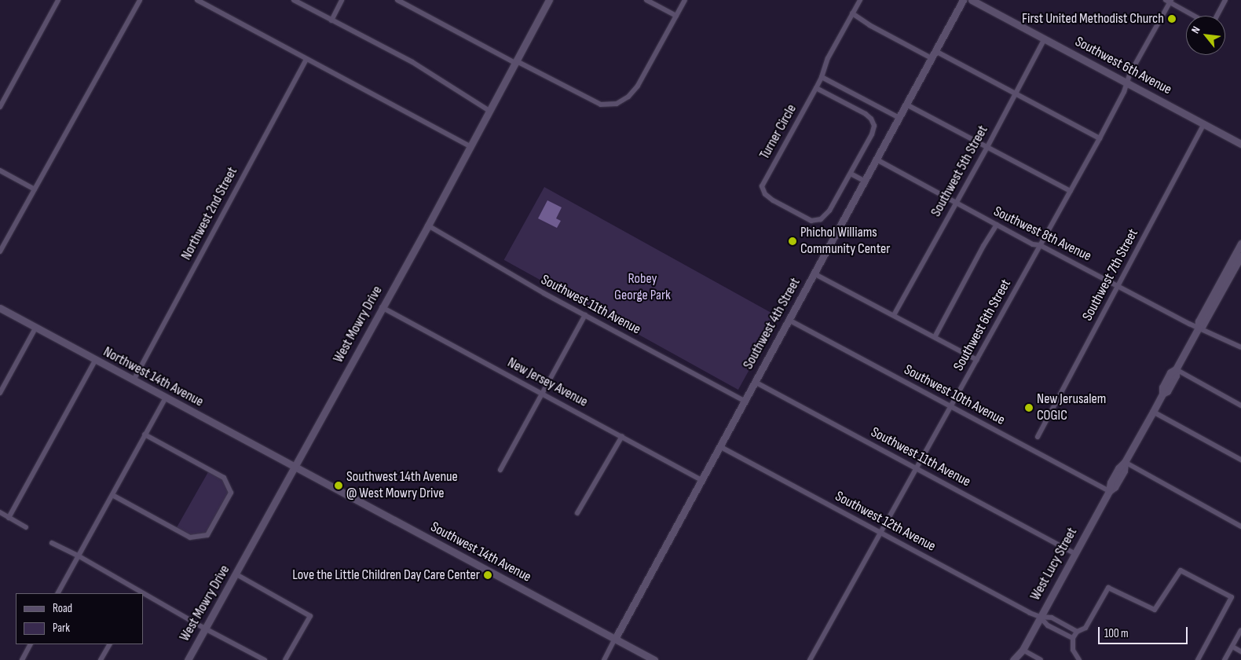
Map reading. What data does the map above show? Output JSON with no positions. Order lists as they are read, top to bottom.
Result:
{
  "streets": {
    "street": [
      "Southwest 6th Avenue",
      "Turner Circle",
      "Southwest 5th Street",
      "Northwest 2nd Street",
      "Southwest 8th Avenue",
      "Southwest 7th Street",
      "Southwest 11th Avenue",
      "Southwest 4th Street",
      "West Mowry Drive",
      "Southwest 6th Street",
      "Northwest 14th Avenue",
      "New Jersey Avenue",
      "Southwest 10th Avenue",
      "Southwest 12th Avenue",
      "Southwest 14th Avenue",
      "West Lucy Street"
    ]
  },
  "crossings": [
    ["Southwest 6th Avenue", "Southwest 5th Street"],
    ["Southwest 6th Avenue", "Southwest 7th Street"],
    ["Southwest 6th Avenue", "Southwest 6th Street"],
    ["Southwest 5th Street", "Southwest 8th Avenue"],
    ["Northwest 2nd Street", "Northwest 14th Avenue"],
    ["Southwest 8th Avenue", "Southwest 7th Street"],
    ["Southwest 8th Avenue", "Southwest 4th Street"],
    ["Southwest 8th Avenue", "Southwest 6th Street"],
    ["Southwest 8th Avenue", "West Lucy Street"],
    ["Southwest 11th Avenue", "Southwest 4th Street"],
    ["Southwest 11th Avenue", "West Mowry Drive"],
    ["Southwest 11th Avenue", "Southwest 6th Street"],
    ["Southwest 11th Avenue", "West Lucy Street"],
    ["Southwest 4th Street", "New Jersey Avenue"],
    ["Southwest 4th Street", "Southwest 10th Avenue"],
    ["Southwest 4th Street", "Southwest 12th Avenue"],
    ["Southwest 4th Street", "Southwest 14th Avenue"],
    ["West Mowry Drive", "Northwest 14th Avenue"],
    ["West Mowry Drive", "New Jersey Avenue"],
    ["West Mowry Drive", "Southwest 14th Avenue"],
    ["Southwest 6th Street", "Southwest 10th Avenue"],
    ["Southwest 6th Street", "Southwest 12th Avenue"],
    ["Northwest 14th Avenue", "Southwest 14th Avenue"],
    ["Southwest 10th Avenue", "West Lucy Street"],
    ["Southwest 12th Avenue", "West Lucy Street"]
  ],
  "parks": ["Robey George Park"],
  "places": [
    "First United Methodist Church",
    "Phichol Williams Community Center",
    "New Jerusalem COGIC",
    "Southwest 14th Avenue @ West Mowry Drive",
    "Love the Little Children Day Care Center"
  ],
  "legend": ["Road", "Park"],
  "scale_bar": "100 m",
  "north": "top left"
}
